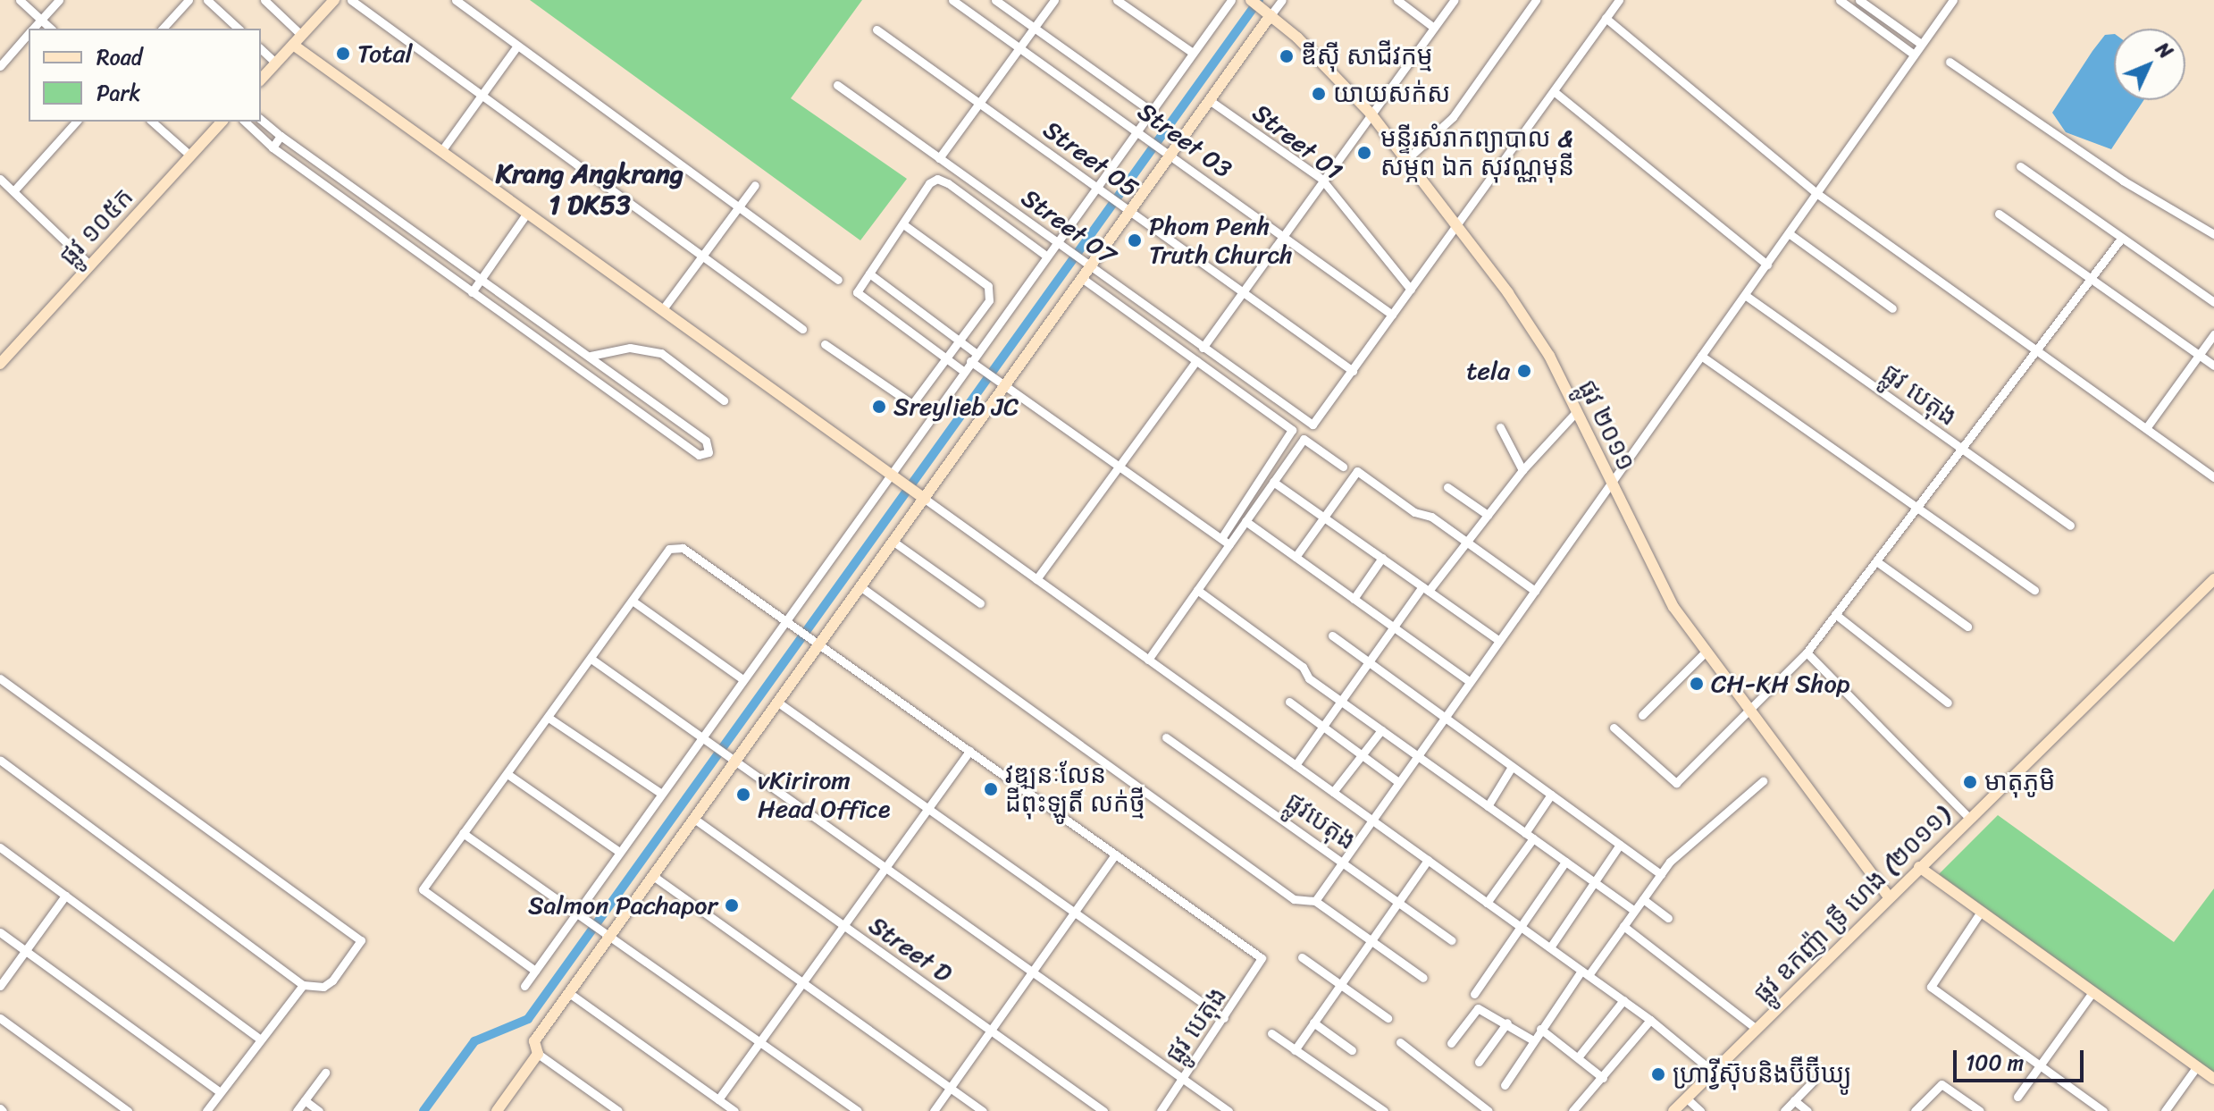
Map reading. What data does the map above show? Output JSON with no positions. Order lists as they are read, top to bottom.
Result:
{
  "streets": {
    "main road": ["ផ្លូវ ១០៥ក", "ផ្លូវ ២០១១", "ផ្លូវ ឧកញ៉ា ទ្រី ហេង (២០១១)"],
    "street": [
      "Street 03",
      "Street 01",
      "Street 05",
      "Street 07",
      "ផ្លូវ បេតុង",
      "ផ្លូវបេតុង",
      "Street D"
    ]
  },
  "crossings": [
    ["Street 05", "Street 07"],
    ["ផ្លូវ ២០១១", "ផ្លូវ ឧកញ៉ា ទ្រី ហេង (២០១១)"]
  ],
  "districts": ["Krang Angkrang 1 DK53"],
  "places": [
    "Total",
    "ឌីស៊ី សាជីវកម្ម",
    "យាយសក់ស",
    "មន្ទីរសំរាកព្យាបាល & សម្ភព ឯក សុវណ្ណមុនី",
    "Phom Penh Truth Church",
    "tela",
    "Sreylieb JC",
    "CH-KH Shop",
    "មាតុភូមិ",
    "វឌ្ឍនៈលែន ដីពុះឡូតិ៍ លក់ថ្មី",
    "vKirirom Head Office",
    "Salmon Pachapor",
    "ហ្រាវ្វីស៊ុបនិងប៊ីប៊ីឃ្យូ"
  ],
  "legend": ["Road", "Park"],
  "scale_bar": "100 m",
  "north": "top right"
}
